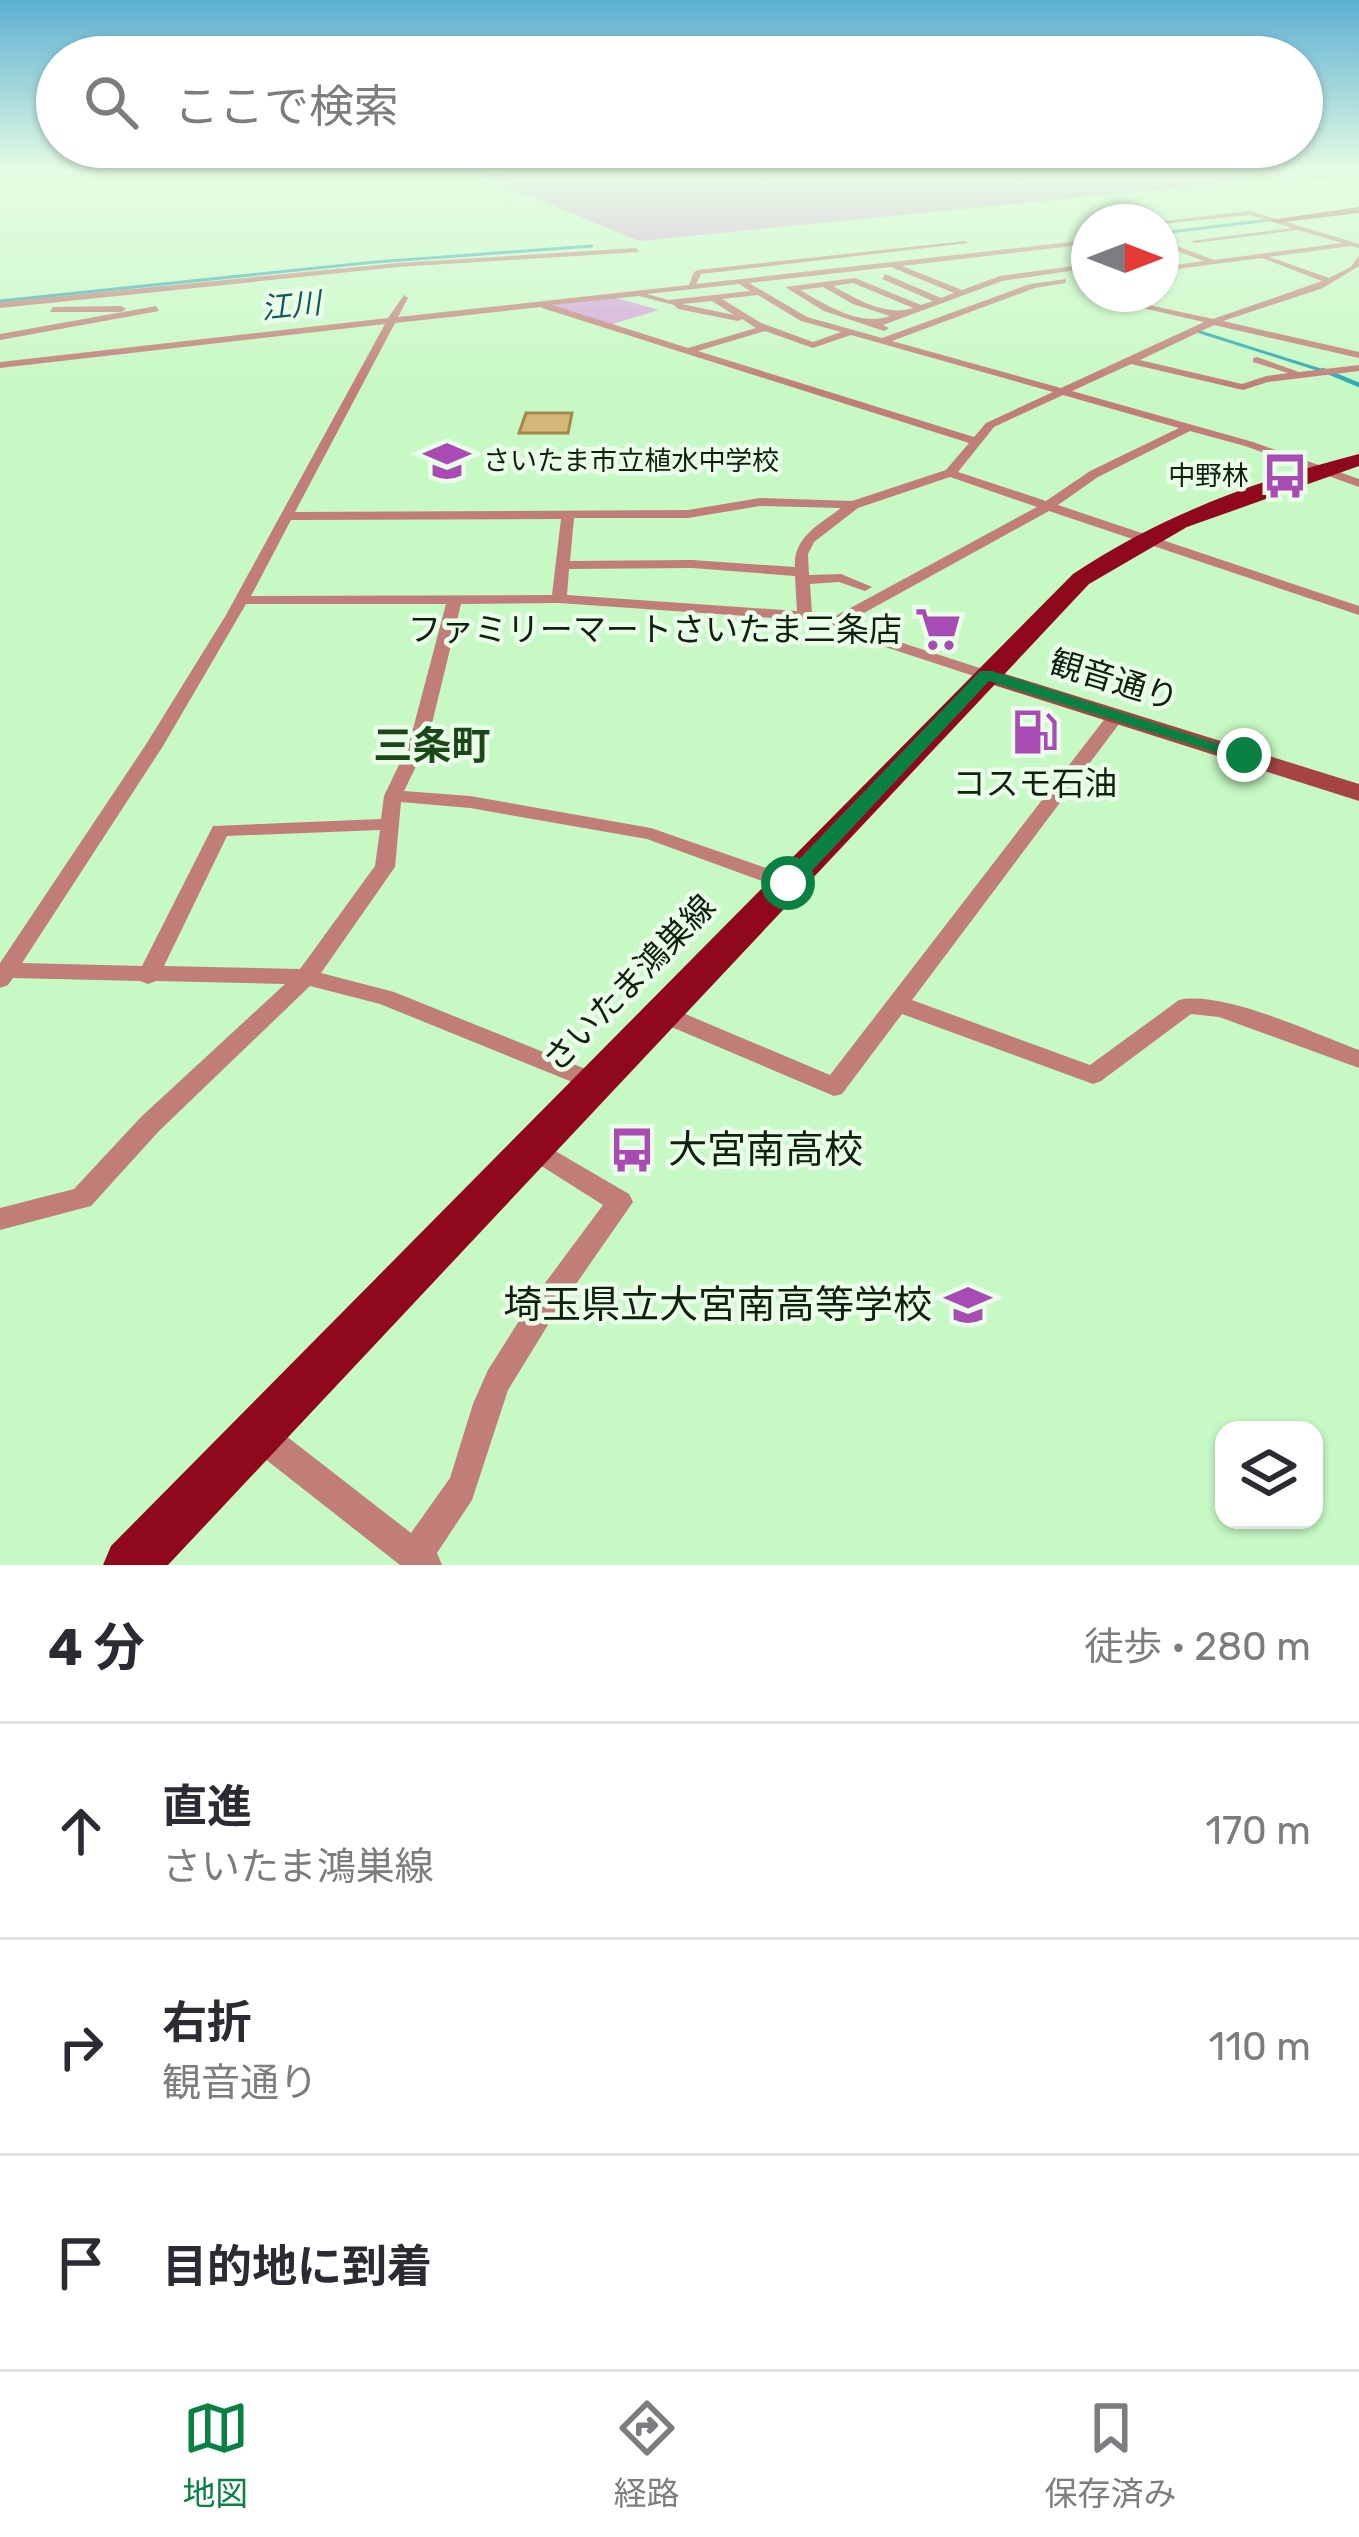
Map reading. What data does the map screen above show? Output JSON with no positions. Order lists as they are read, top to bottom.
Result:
{
  "streets": {
    "main road": ["さいたま鴻巣線"],
    "street": ["観音通り"]
  },
  "crossings": [
    ["観音通り", "さいたま鴻巣線"]
  ],
  "districts": ["三条町"],
  "water": ["江川"],
  "places": {
    "school or university": ["さいたま市立植水中学校", "埼玉県立大宮南高等学校"],
    "bus stop": ["中野林", "大宮南高校"],
    "supermarket": ["ファミリーマートさいたま三条店"],
    "fuel station": ["コスモ石油"]
  },
  "north": "right",
  "page": {
    "search": "ここで検索",
    "heading": ["4 分", "徒歩 · 280 m"],
    "list": [
      ["直進", "さいたま鴻巣線", "170 m"],
      ["右折", "観音通り", "110 m"],
      "目的地に到着"
    ],
    "nav": ["地図", "経路", "保存済み"]
  }
}
